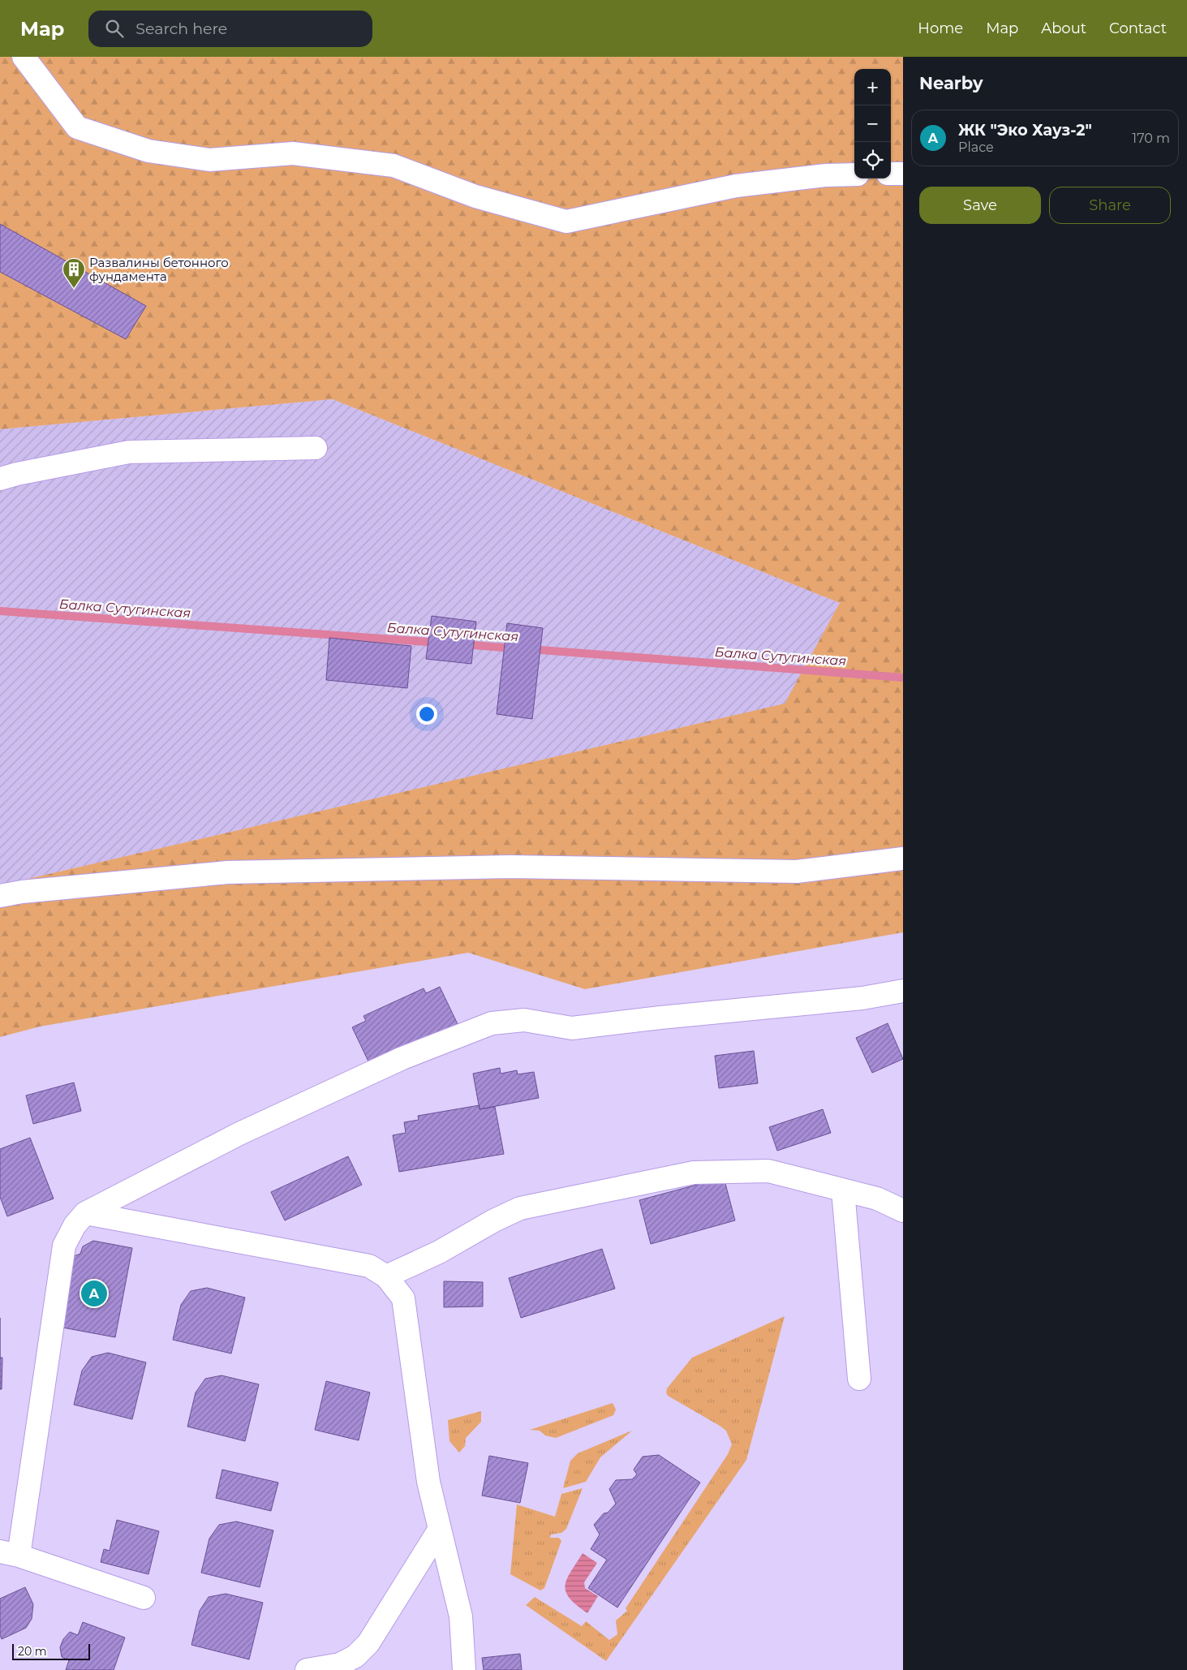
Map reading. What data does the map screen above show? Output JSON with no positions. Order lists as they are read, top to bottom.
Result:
{
  "water": ["Балка Сутугинская"],
  "places": {
    "building": ["Развалины бетонного фундамента"]
  },
  "scale_bar": "20 m",
  "page": {
    "header": "Map",
    "search": "Search here",
    "nav": [
      "Home",
      "Map",
      "About",
      "Contact"
    ],
    "heading": "Nearby",
    "map_buttons": ["+", "−"],
    "list": [
      {
        "mark": "A",
        "name": "ЖК \"Эко Хауз-2\"",
        "note": "Place",
        "value": "170 m"
      }
    ],
    "buttons": ["Save", "Share"],
    "pins": "A",
    "scale": "20 m"
  }
}
